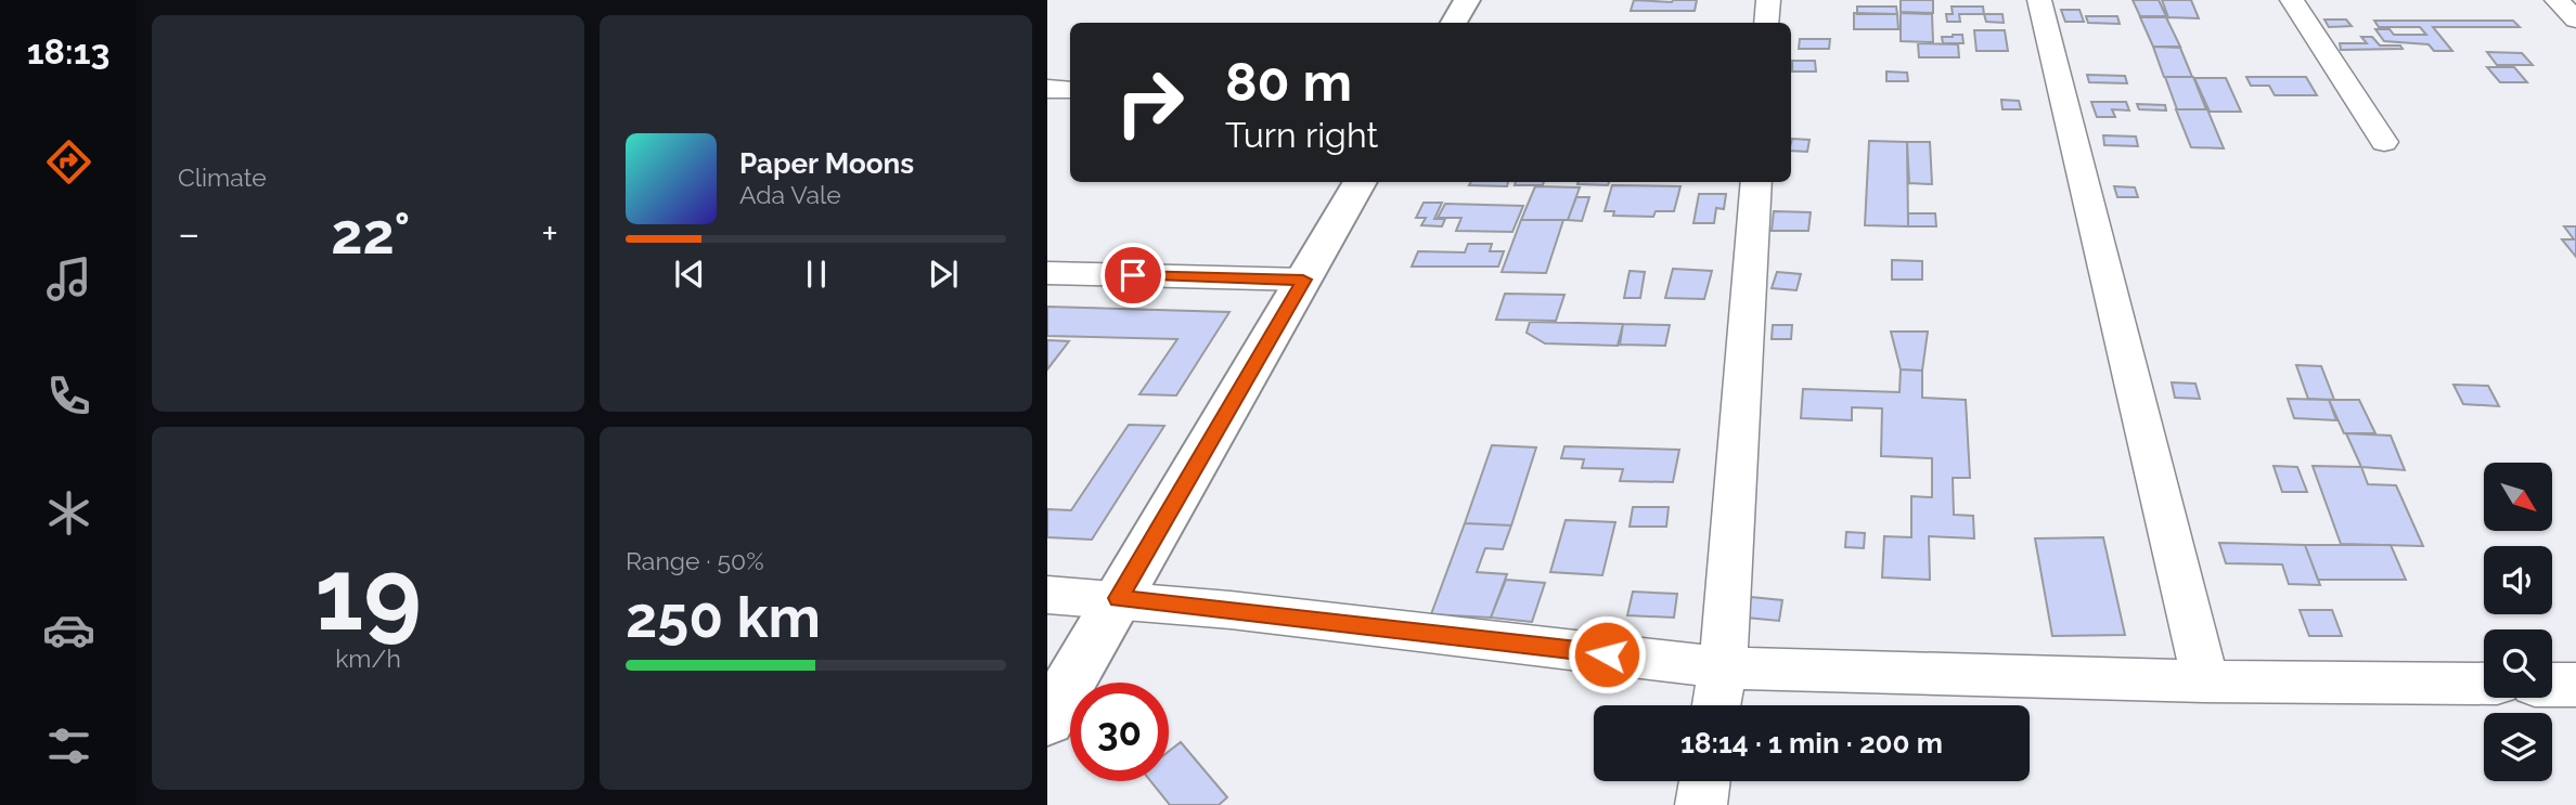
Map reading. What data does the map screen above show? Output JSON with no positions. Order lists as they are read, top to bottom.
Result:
{
  "north": "bottom right",
  "page": {
    "tabs": "18:13",
    "tile": [
      "Climate",
      ["19", "km/h"],
      ["Range · 50%", "250 km"]
    ],
    "turn": ["80 m", "Turn right"],
    "song": ["Paper Moons", "Ada Vale"],
    "heat": ["−", "22°", "+"],
    "limit": "30",
    "trip": "18:14 · 1 min · 200 m"
  }
}
